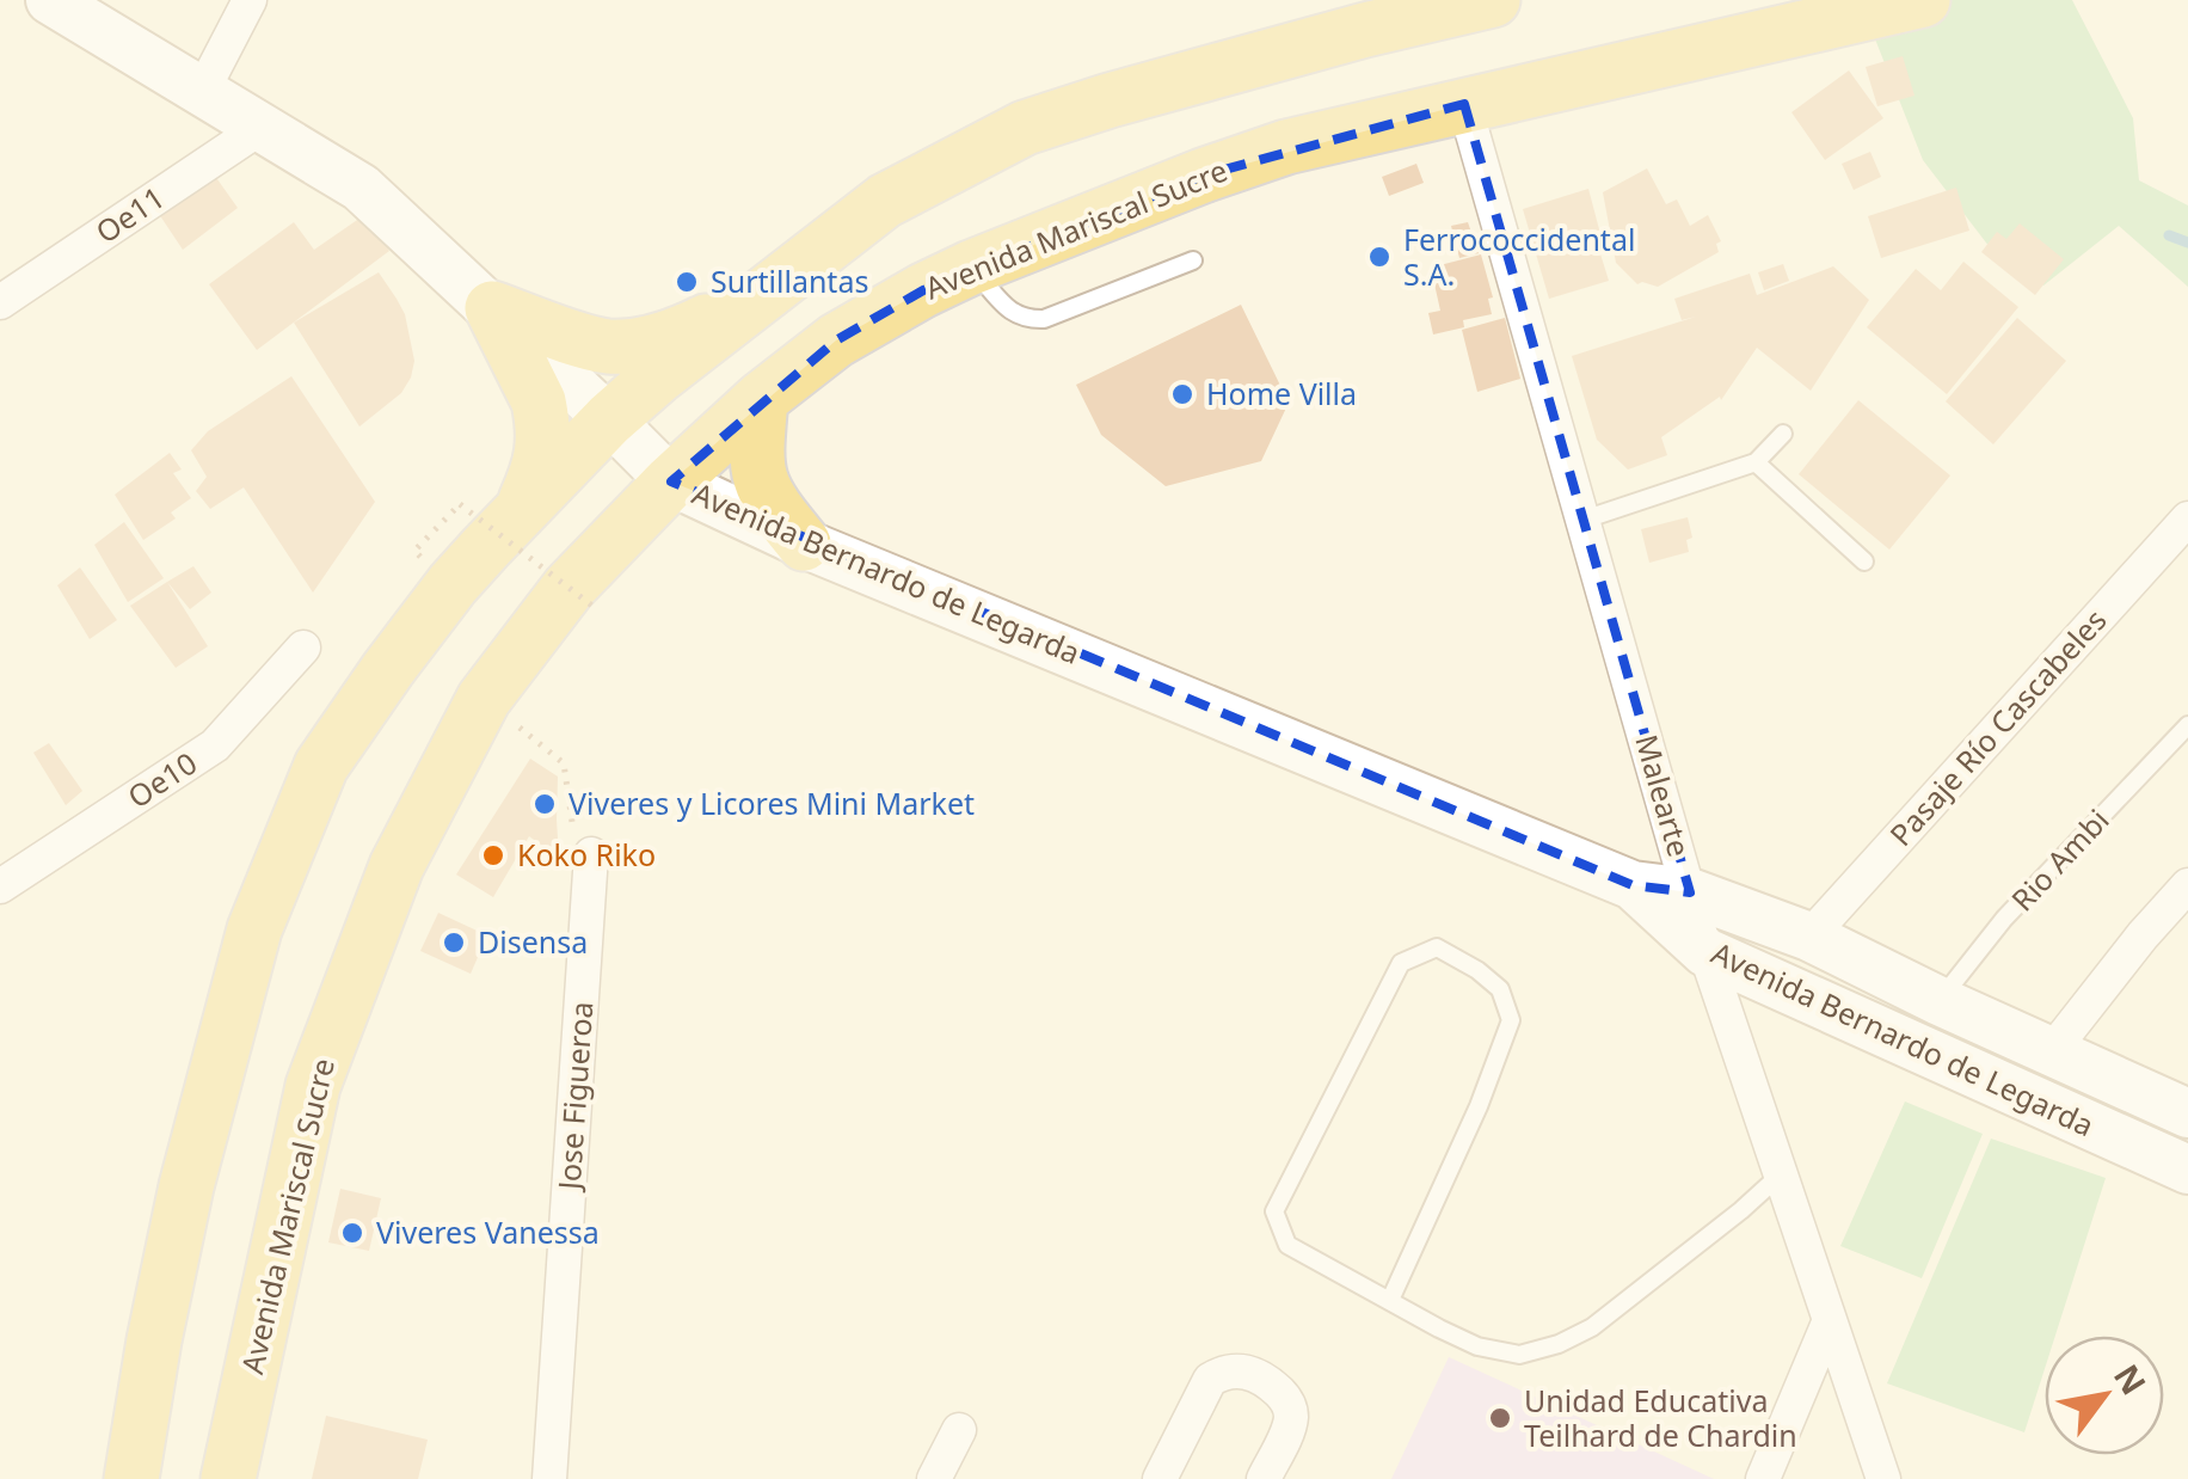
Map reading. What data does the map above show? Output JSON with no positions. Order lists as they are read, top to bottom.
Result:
{
  "streets": {
    "main road": ["Avenida Mariscal Sucre"],
    "street": [
      "Oe11",
      "Avenida Bernardo de Legarda",
      "Pasaje Río Cascabeles",
      "Oe10",
      "Malearte",
      "Jose Figueroa"
    ],
    "lane": ["Rio Ambi"]
  },
  "crossings": [
    ["Oe11", "Avenida Bernardo de Legarda"],
    ["Avenida Mariscal Sucre", "Avenida Bernardo de Legarda"],
    ["Avenida Mariscal Sucre", "Malearte"],
    ["Avenida Bernardo de Legarda", "Pasaje Río Cascabeles"],
    ["Avenida Bernardo de Legarda", "Malearte"],
    ["Avenida Bernardo de Legarda", "Rio Ambi"]
  ],
  "places": [
    "Ferrococcidental S.A.",
    "Surtillantas",
    "Home Villa",
    "Viveres y Licores Mini Market",
    "Koko Riko",
    "Disensa",
    "Viveres Vanessa",
    "Unidad Educativa Teilhard de Chardin"
  ],
  "north": "top right"
}
